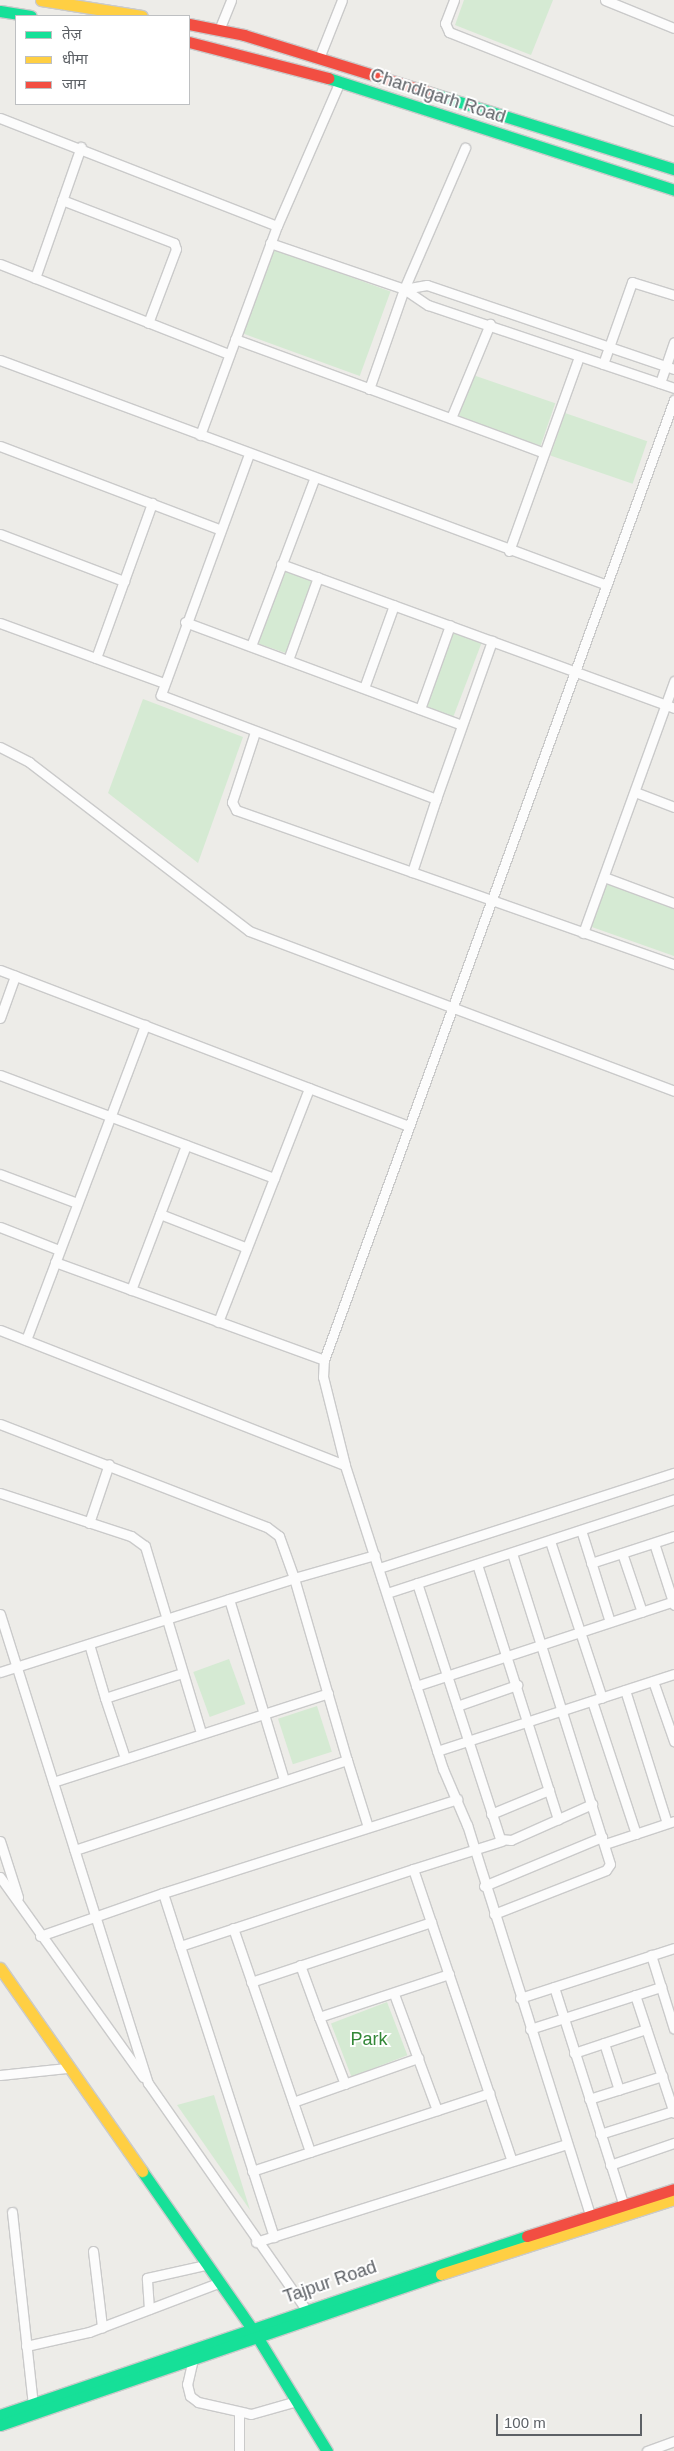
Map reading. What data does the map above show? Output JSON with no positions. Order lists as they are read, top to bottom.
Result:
{
  "streets": {
    "main road": ["Chandigarh Road", "Tajpur Road"]
  },
  "parks": ["Park"],
  "legend": ["तेज़", "धीमा", "जाम"],
  "scale_bar": "100 m"
}
